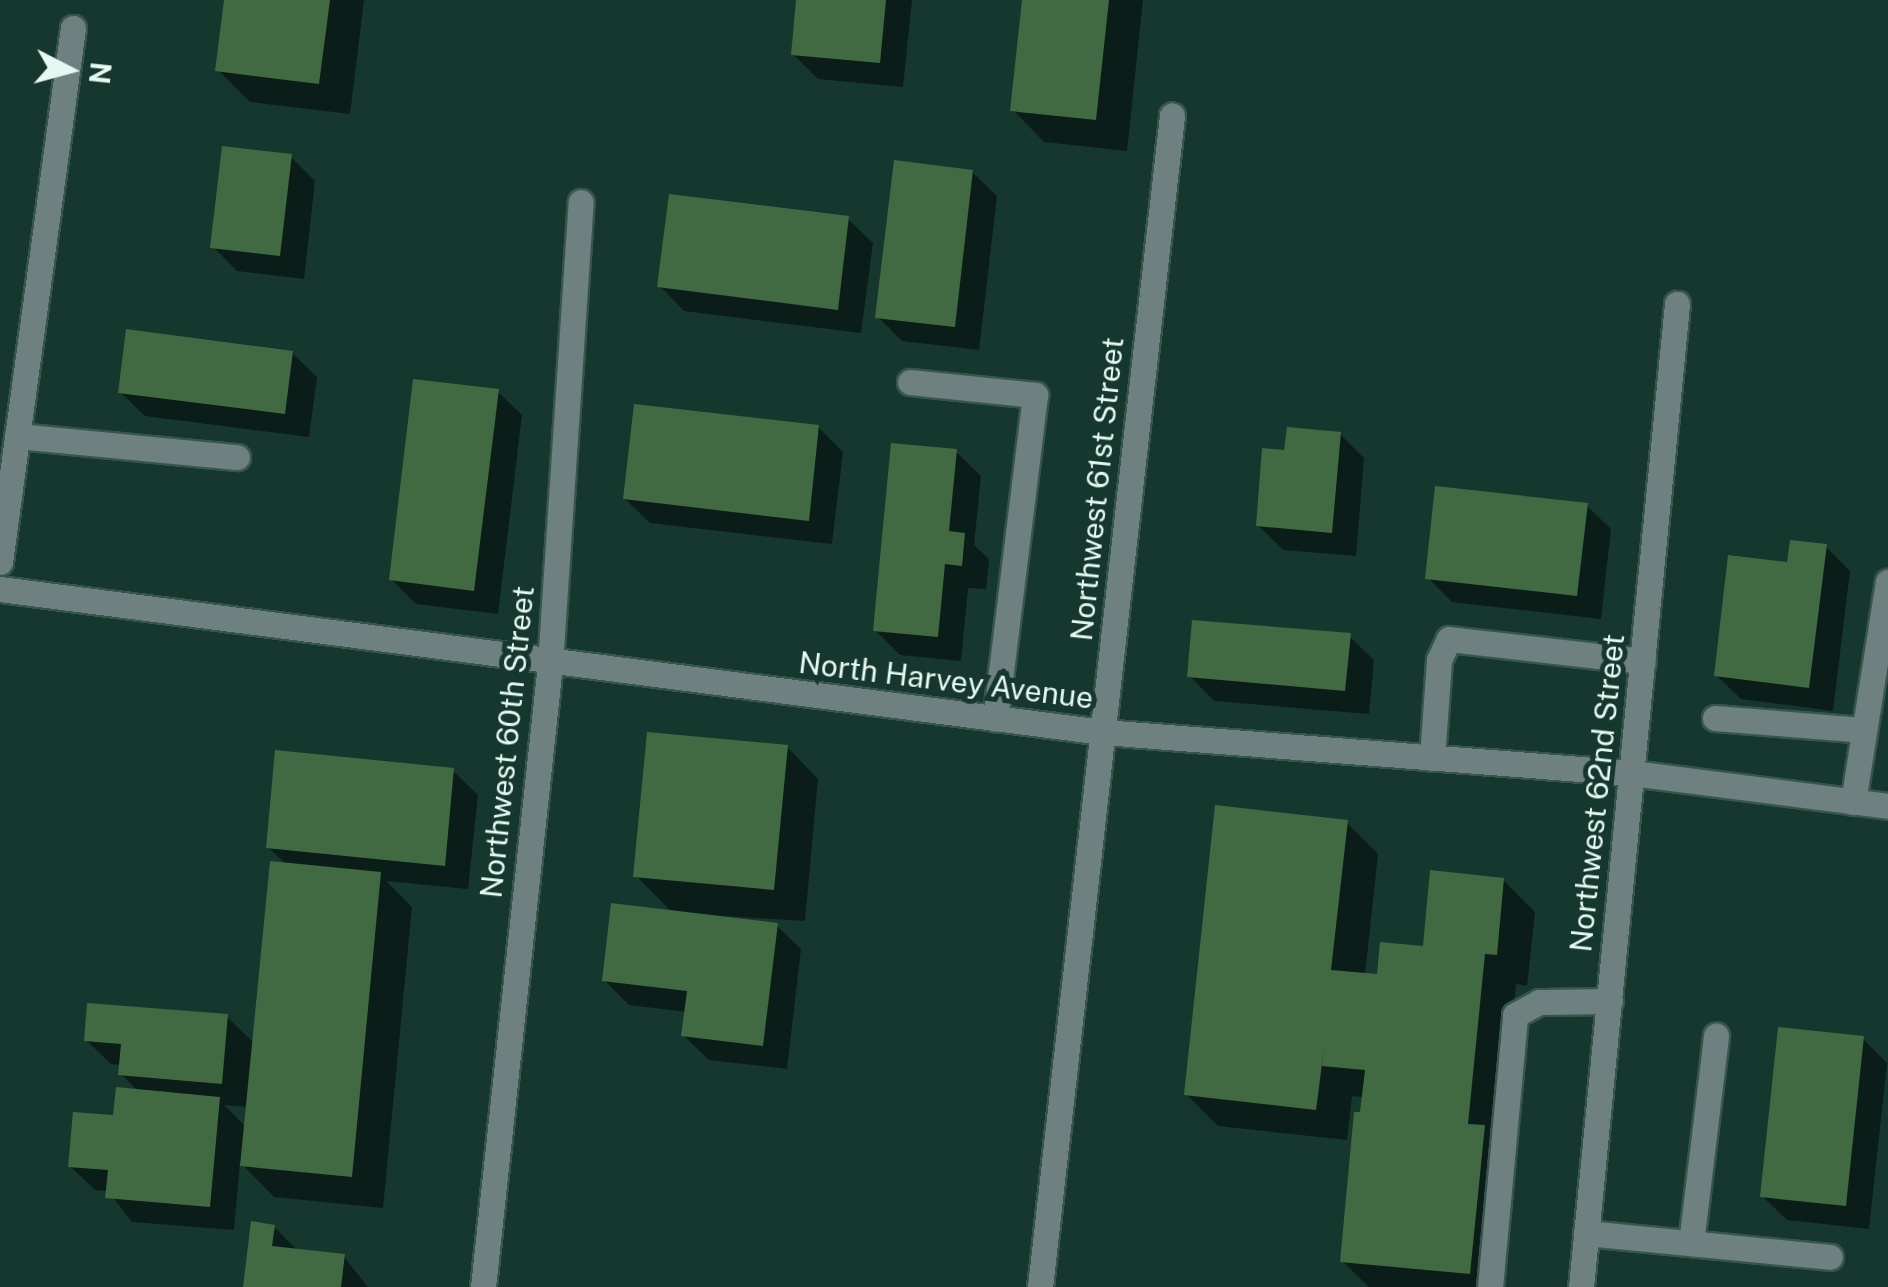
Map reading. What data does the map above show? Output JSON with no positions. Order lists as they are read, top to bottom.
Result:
{
  "streets": {
    "street": [
      "Northwest 61st Street",
      "North Harvey Avenue",
      "Northwest 60th Street",
      "Northwest 62nd Street"
    ]
  },
  "crossings": [
    ["Northwest 61st Street", "North Harvey Avenue"],
    ["North Harvey Avenue", "Northwest 60th Street"],
    ["North Harvey Avenue", "Northwest 62nd Street"]
  ],
  "north": "right"
}
